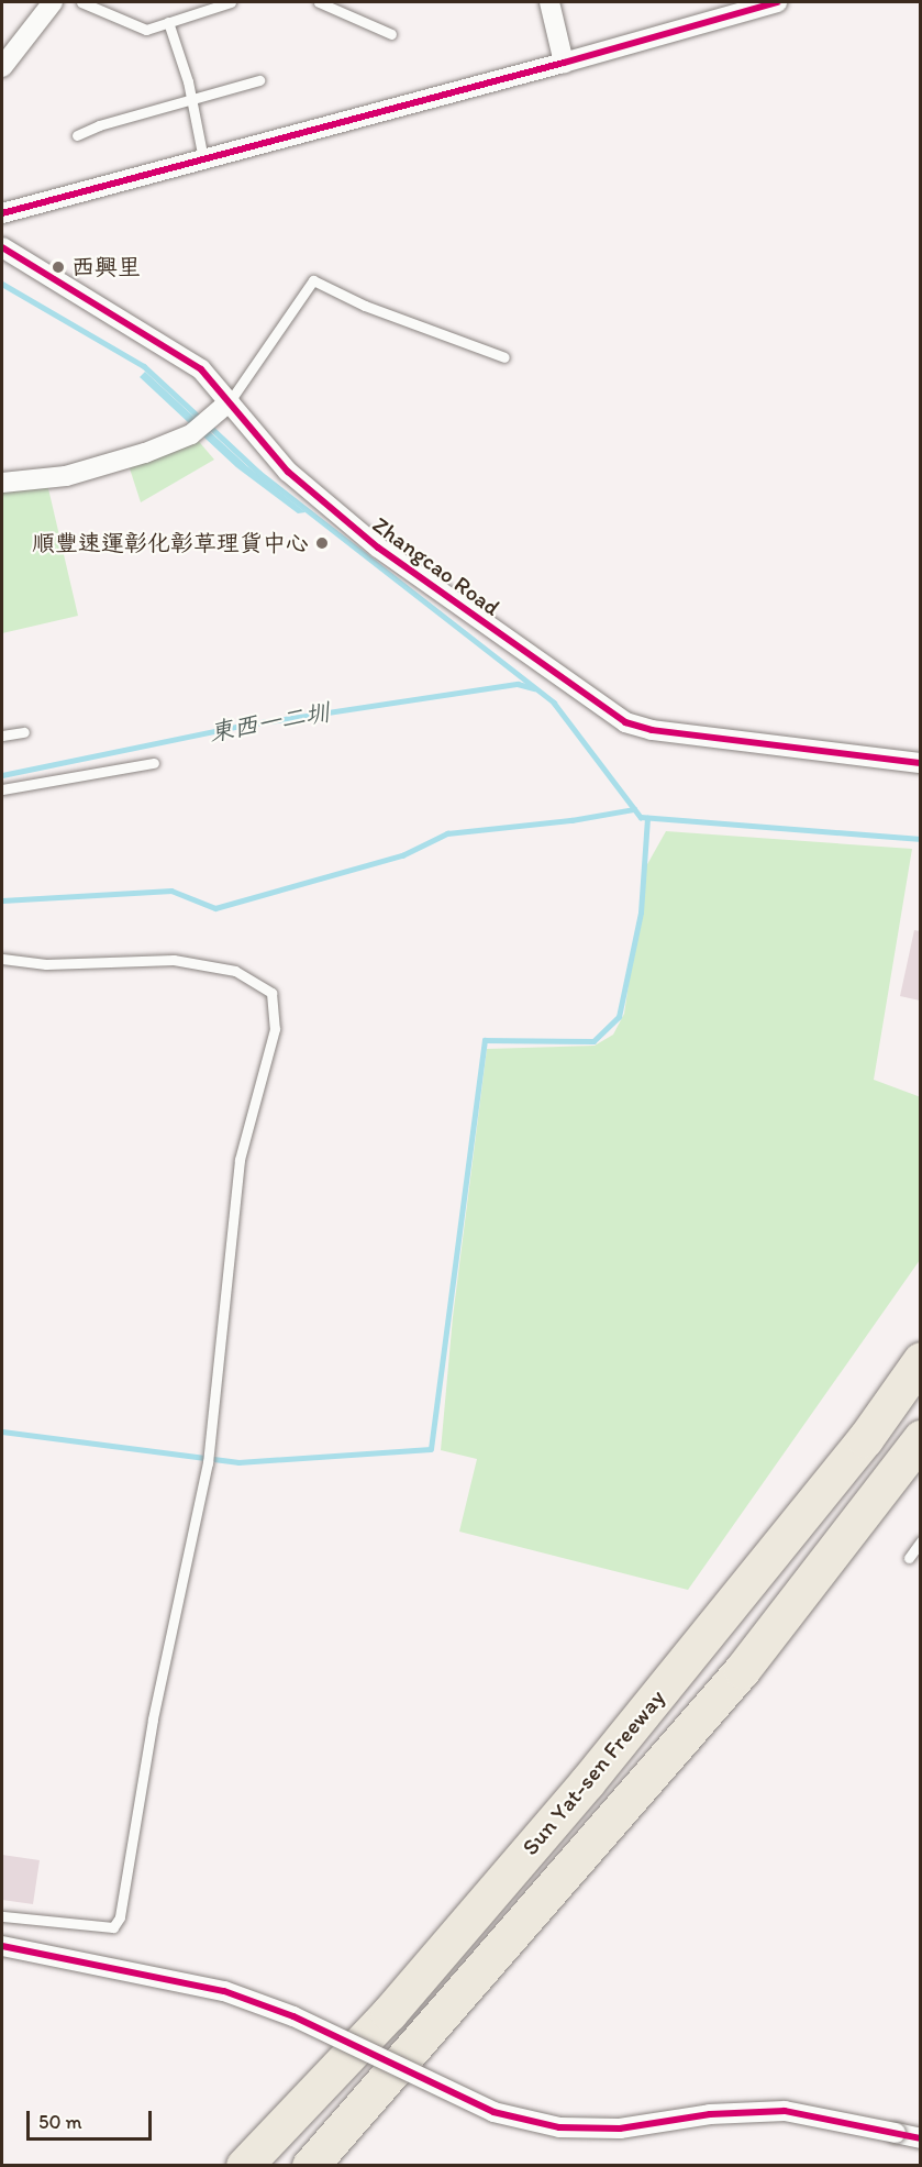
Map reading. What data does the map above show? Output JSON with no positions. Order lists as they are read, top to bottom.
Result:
{
  "streets": {
    "highway": ["Sun Yat-sen Freeway"],
    "street": ["Zhangcao Road"]
  },
  "water": ["東西一二圳"],
  "places": ["西興里", "順豐速運彰化彰草理貨中心"],
  "scale_bar": "50 m"
}
